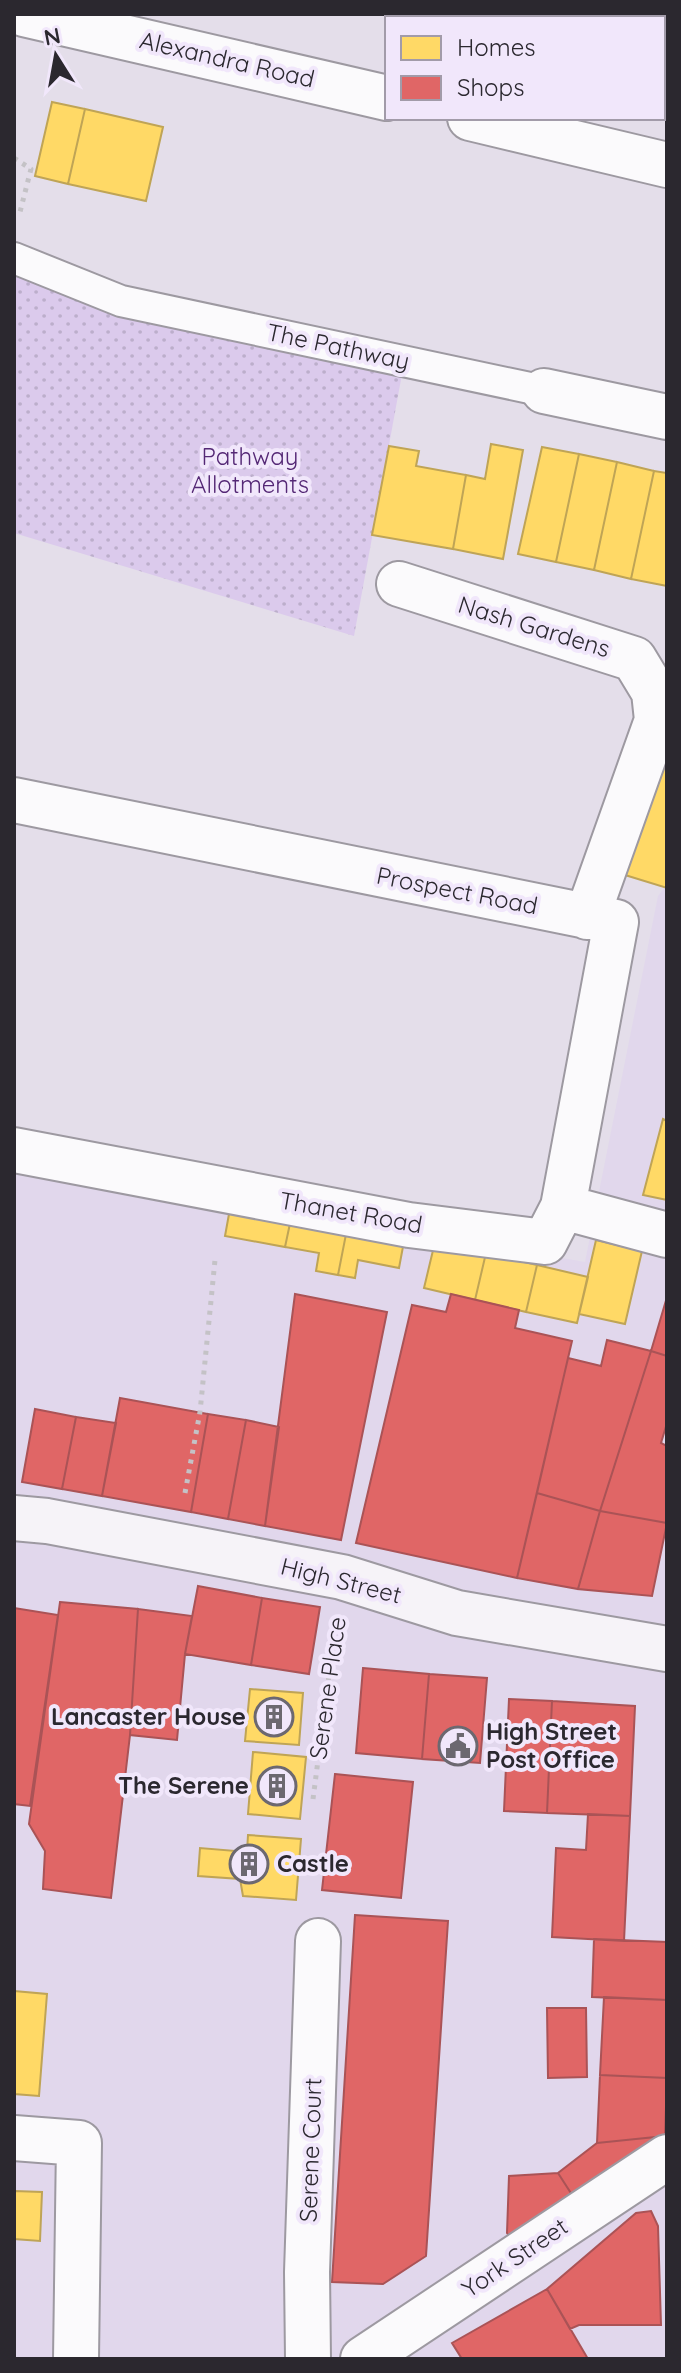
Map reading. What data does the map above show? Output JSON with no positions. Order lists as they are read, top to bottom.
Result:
{
  "streets": {
    "main road": ["High Street"],
    "street": [
      "Alexandra Road",
      "The Pathway",
      "Nash Gardens",
      "Prospect Road",
      "Thanet Road",
      "Serene Court",
      "York Street"
    ],
    "path": ["Serene Place"]
  },
  "crossings": [
    ["Nash Gardens", "Prospect Road"],
    ["Prospect Road", "Thanet Road"],
    ["High Street", "Serene Place"]
  ],
  "parks": ["Pathway Allotments"],
  "places": {
    "building": ["Lancaster House", "The Serene", "Castle"],
    "public building": ["High Street Post Office"]
  },
  "legend": ["Homes", "Shops"],
  "north": "top"
}
